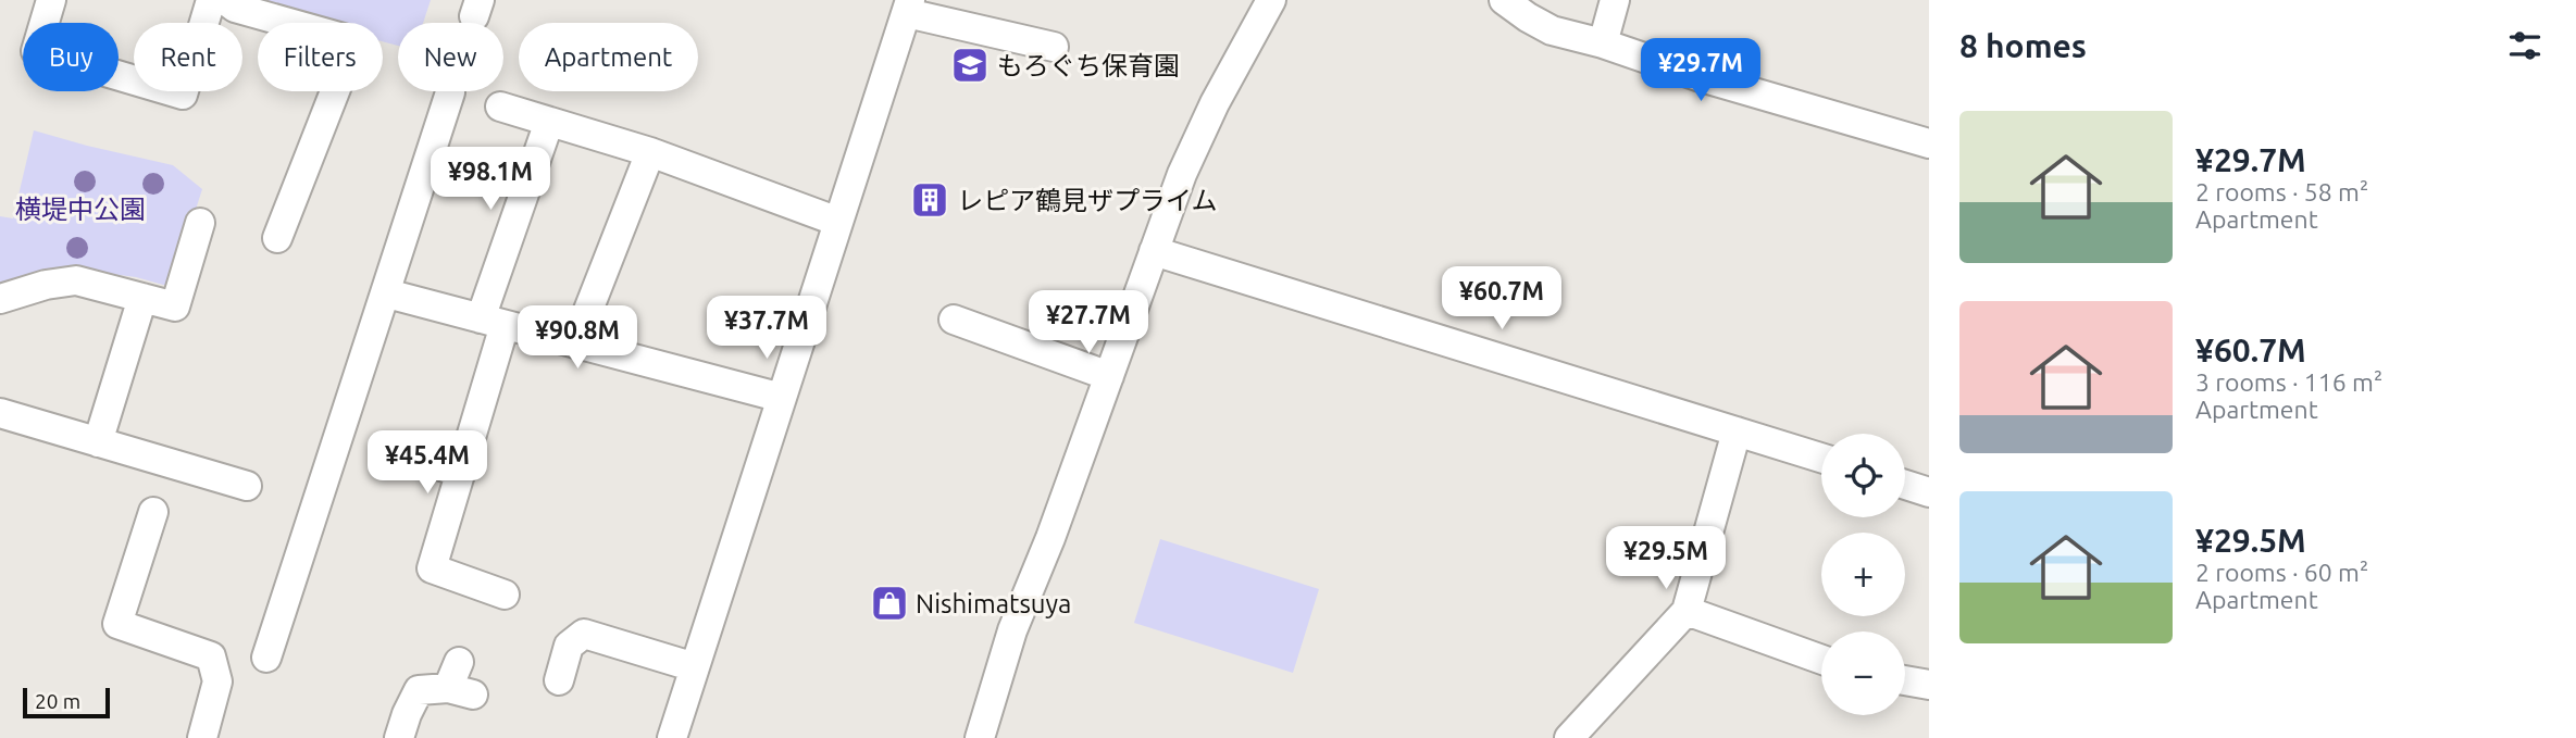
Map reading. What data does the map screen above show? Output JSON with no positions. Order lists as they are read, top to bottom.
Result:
{
  "parks": ["横堤中公園"],
  "places": {
    "school or university": ["もろぐち保育園"],
    "building": ["レピア鶴見ザプライム"],
    "shop": ["Nishimatsuya"]
  },
  "scale_bar": "20 m",
  "page": {
    "heading": "8 homes",
    "chip": [
      "Buy",
      "Rent",
      "Filters",
      "New",
      "Apartment"
    ],
    "price": [
      "¥29.7M",
      "¥98.1M",
      "¥60.7M",
      "¥27.7M",
      "¥37.7M",
      "¥90.8M",
      "¥45.4M",
      "¥29.5M"
    ],
    "list": [
      {
        "name": "¥29.7M",
        "note": "2 rooms · 58 m² · Apartment"
      },
      {
        "name": "¥60.7M",
        "note": "3 rooms · 116 m² · Apartment"
      },
      {
        "name": "¥29.5M",
        "note": "2 rooms · 60 m² · Apartment"
      }
    ],
    "map_buttons": ["+", "−"],
    "scale": "20 m"
  }
}
